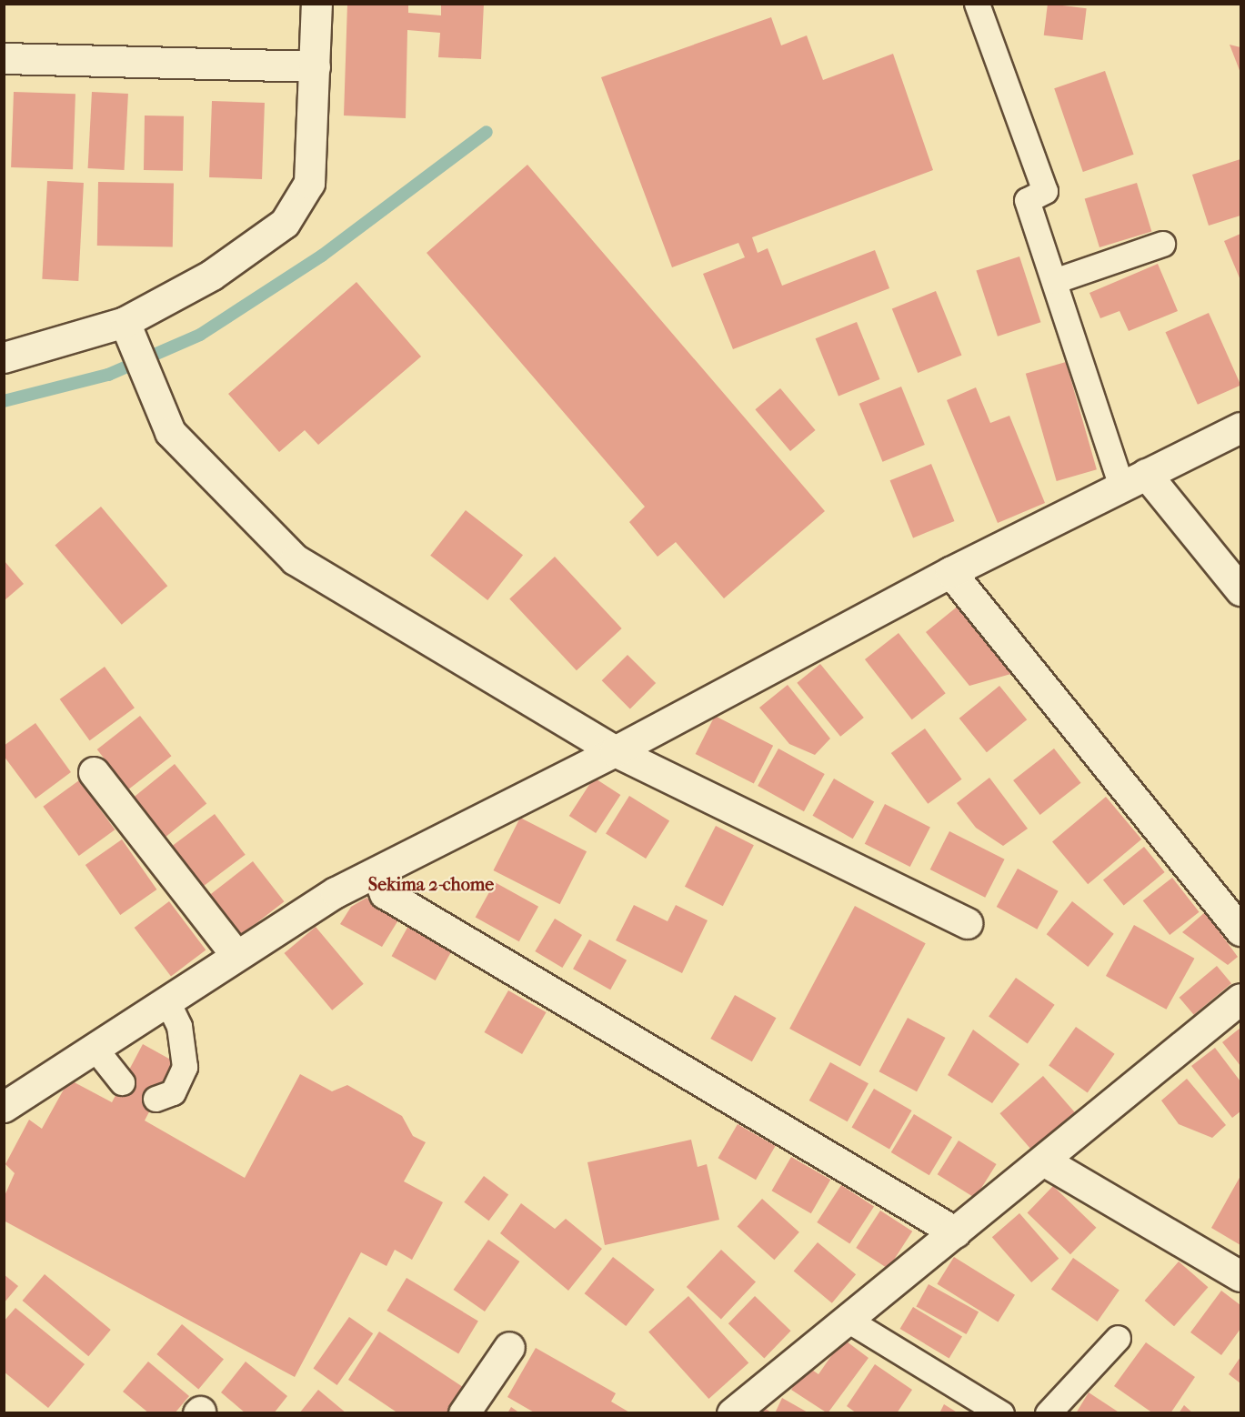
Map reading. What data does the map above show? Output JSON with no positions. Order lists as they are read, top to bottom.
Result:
{
  "districts": ["Sekima 2-chome"]
}
